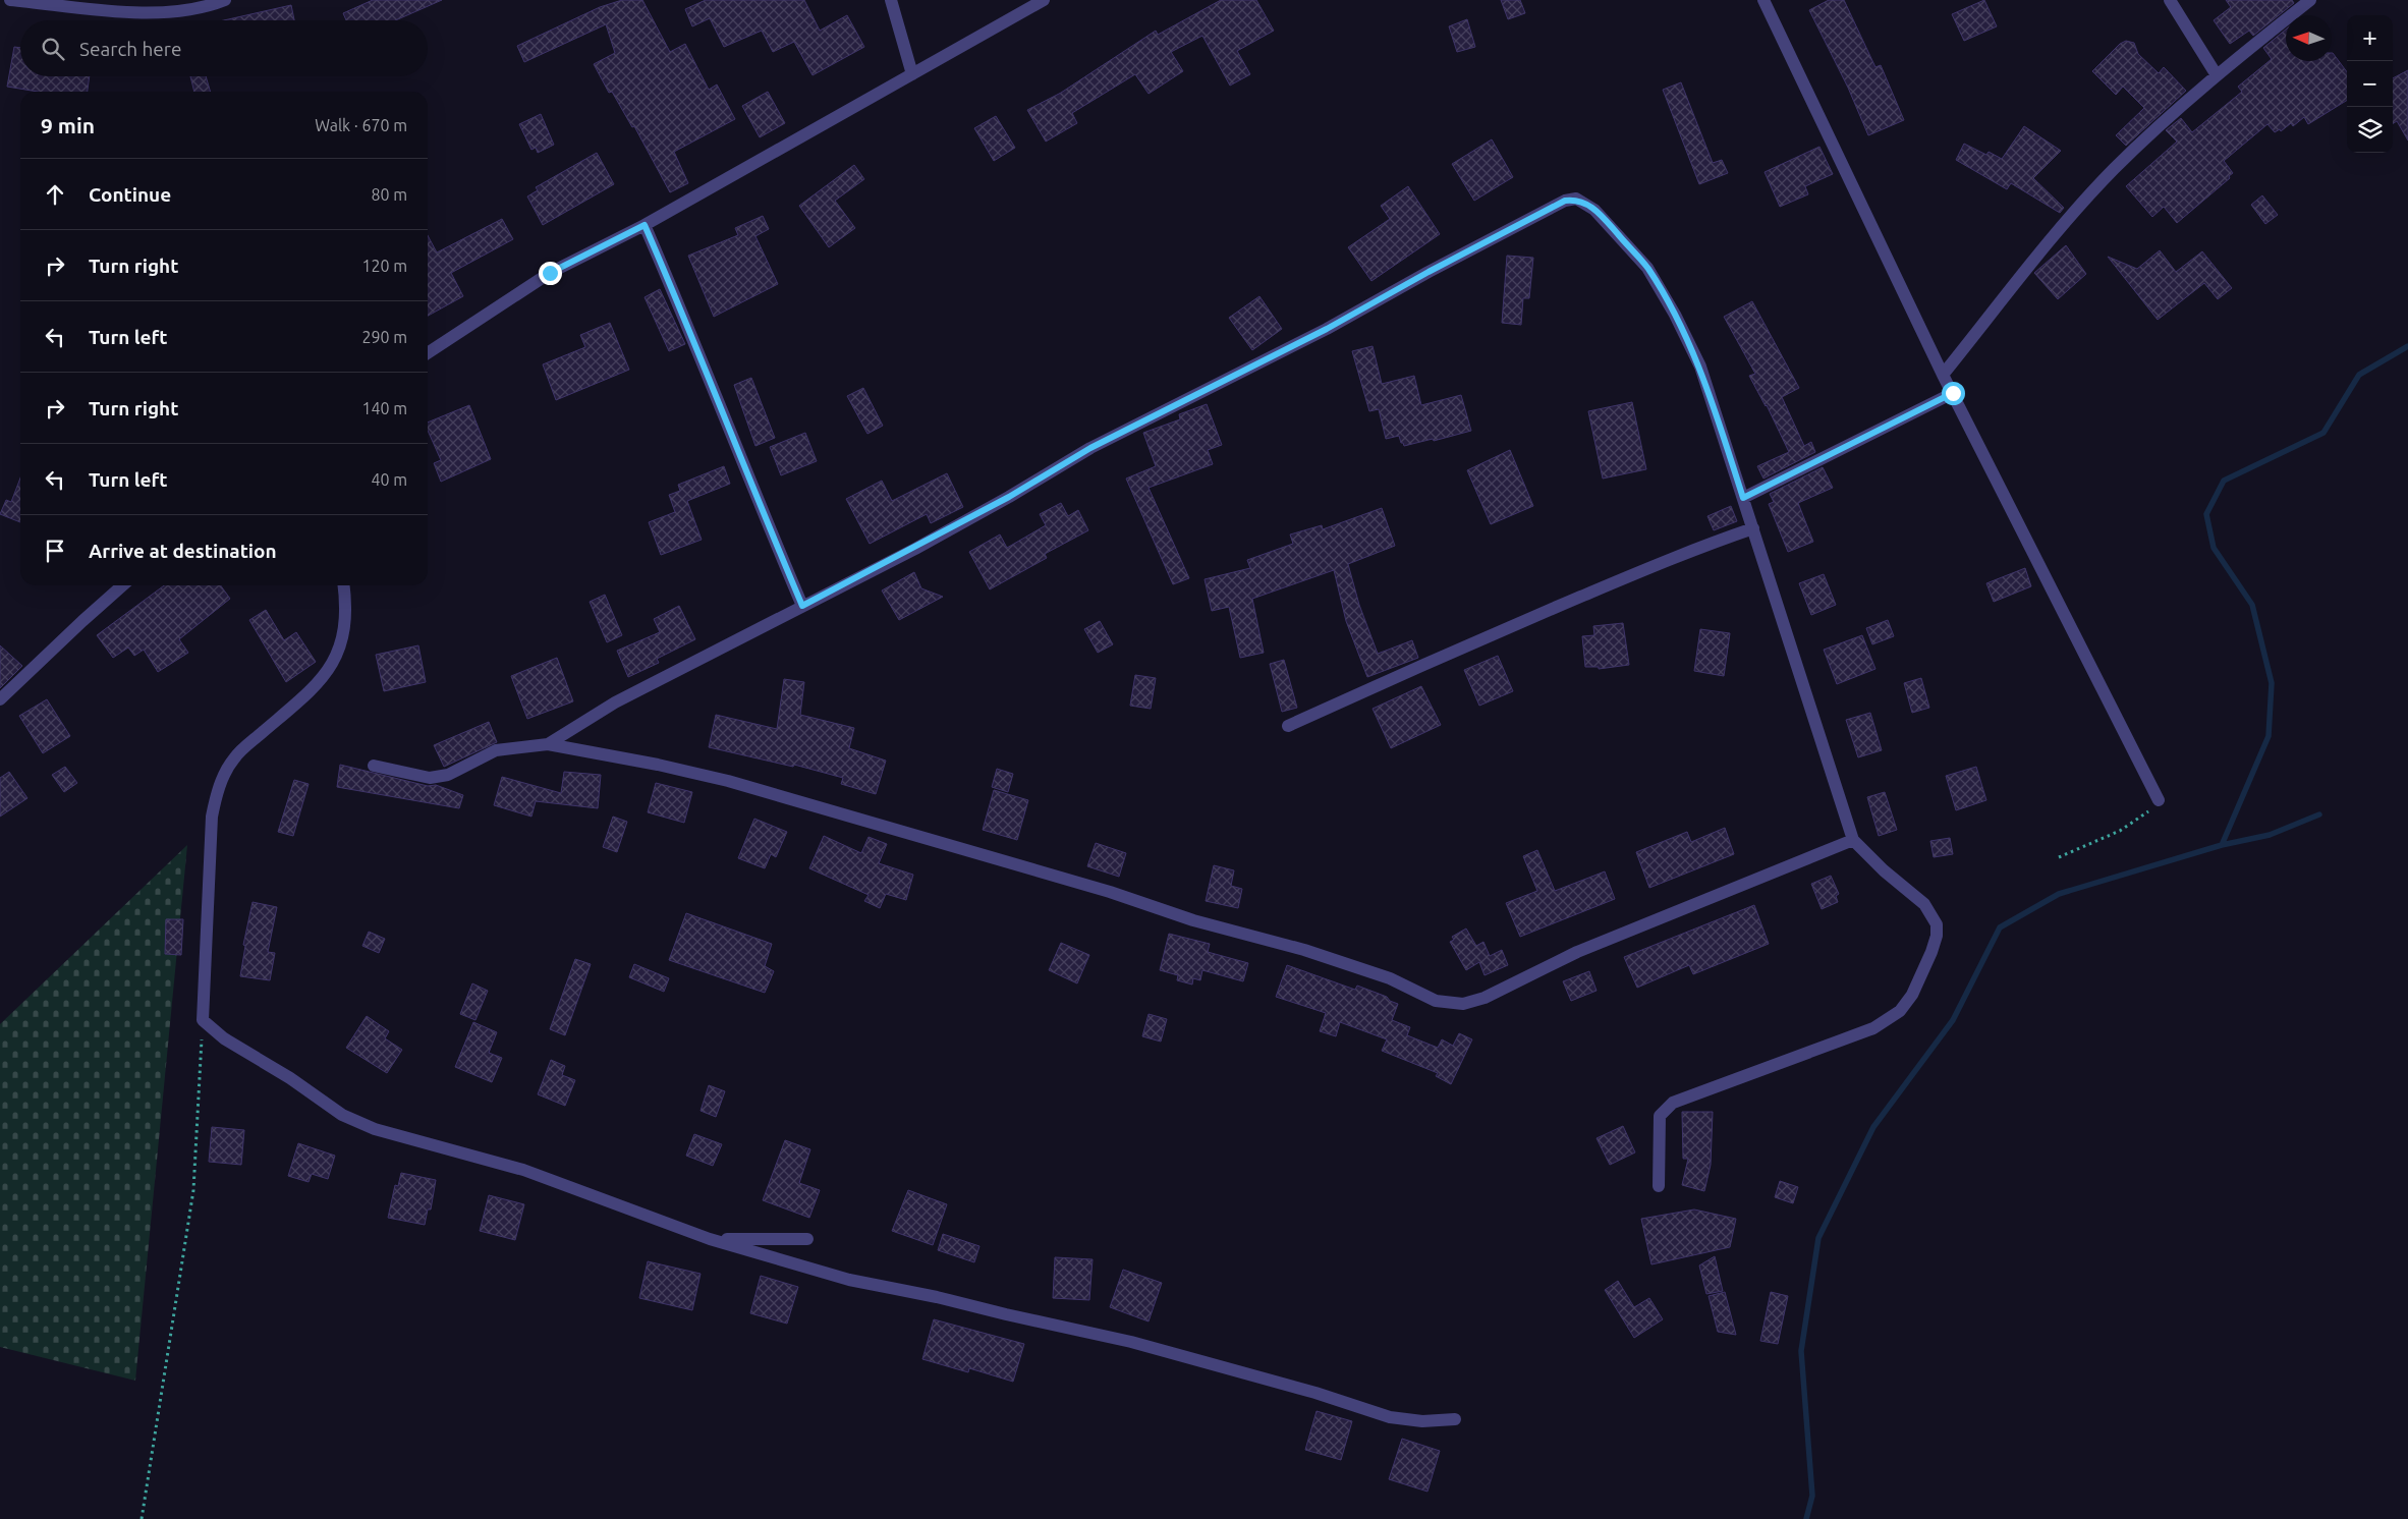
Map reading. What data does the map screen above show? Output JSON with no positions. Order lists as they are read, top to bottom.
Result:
{
  "north": "left",
  "page": {
    "map_buttons": ["+", "−"],
    "search": "Search here",
    "heading": ["9 min", "Walk · 670 m"],
    "list": [
      ["Continue", "80 m"],
      ["Turn right", "120 m"],
      ["Turn left", "290 m"],
      ["Turn right", "140 m"],
      ["Turn left", "40 m"],
      "Arrive at destination"
    ]
  }
}
